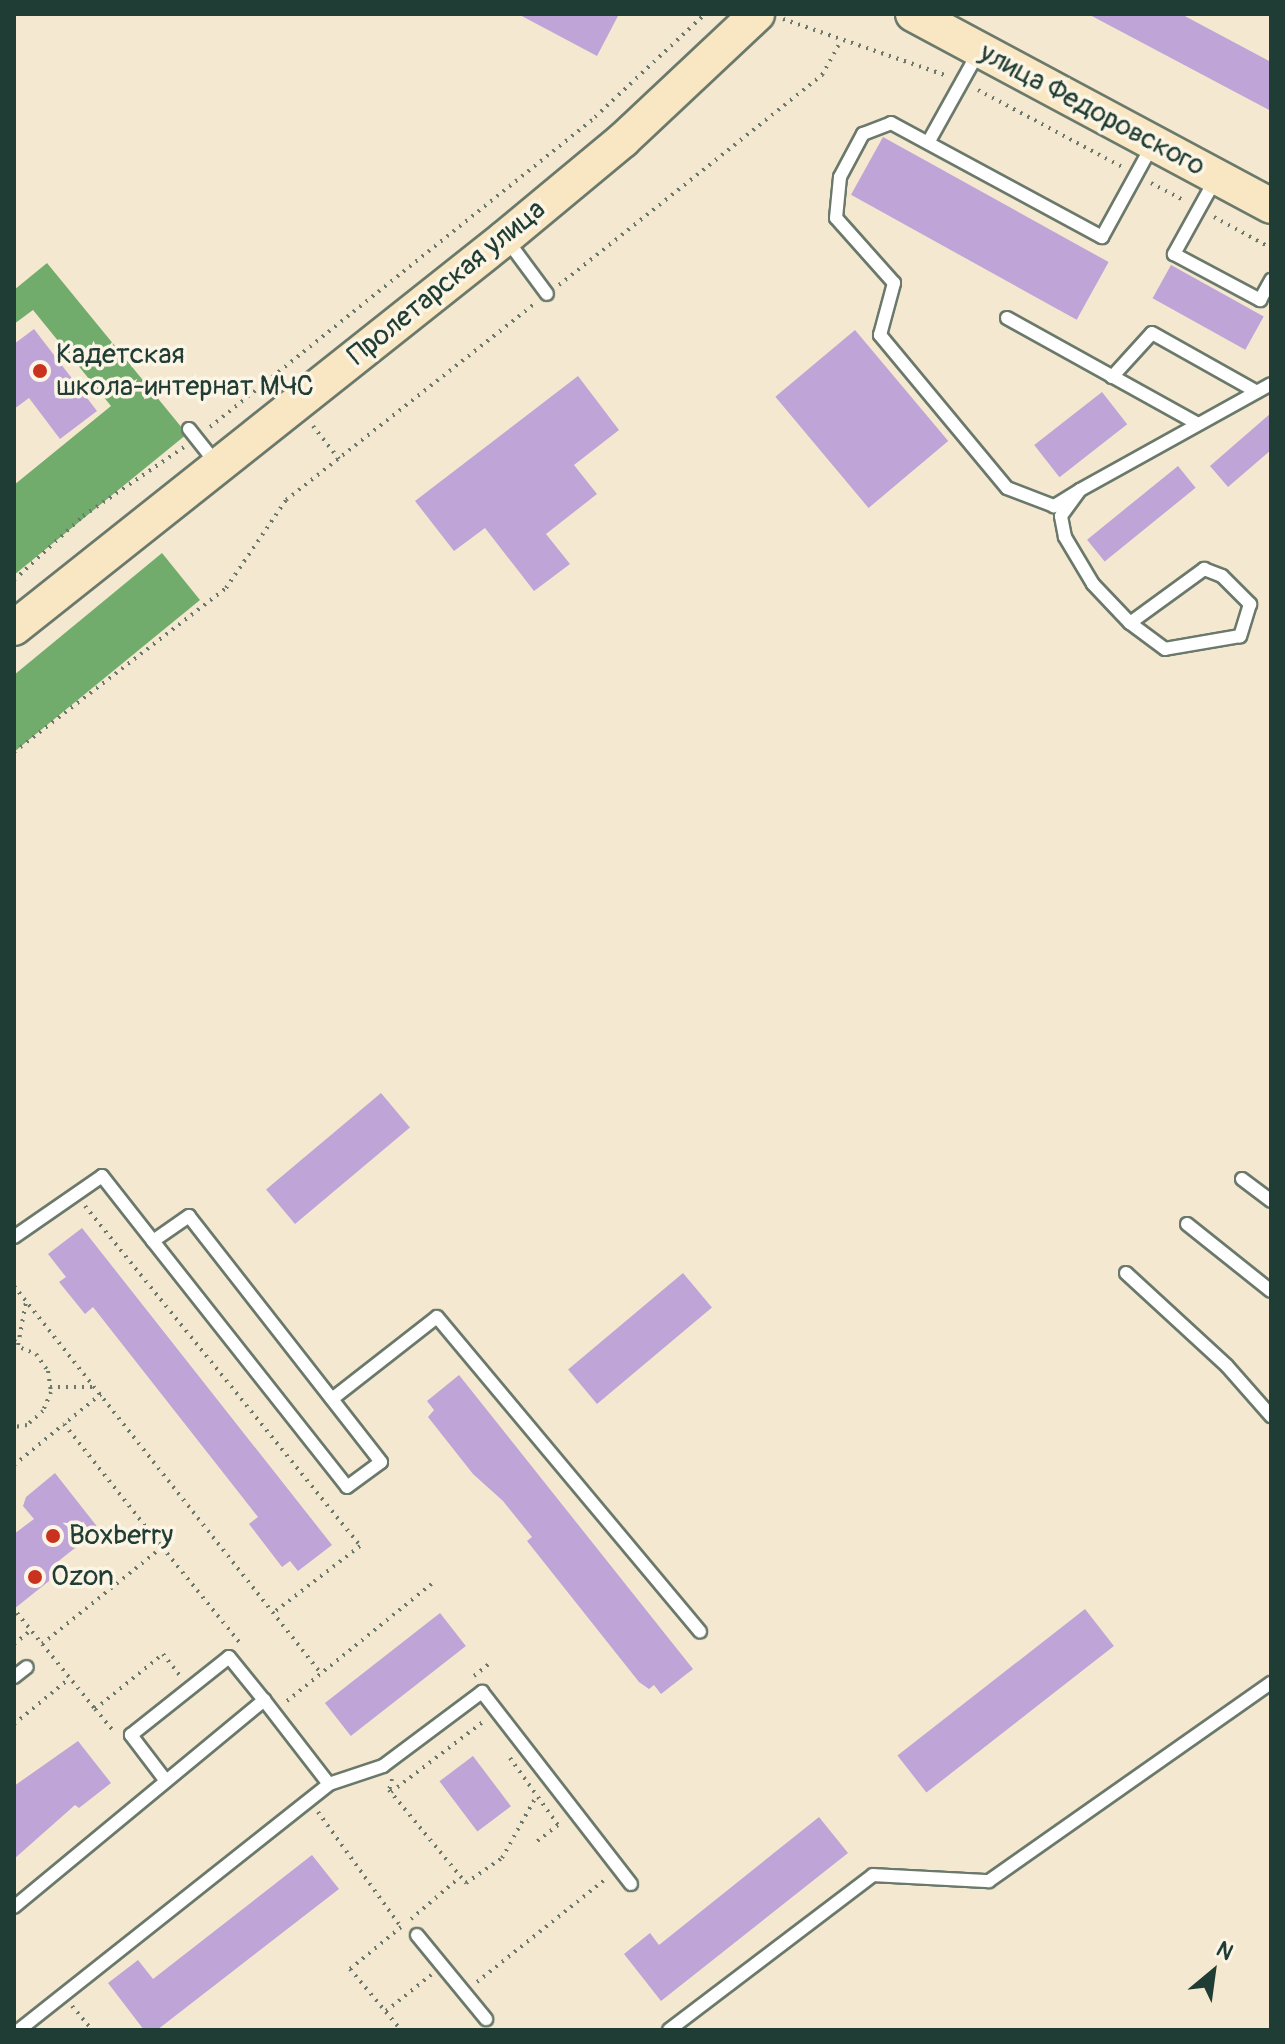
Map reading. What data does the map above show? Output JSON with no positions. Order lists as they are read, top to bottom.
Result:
{
  "streets": {
    "street": ["улица Федоровского", "Пролетарская улица"]
  },
  "places": ["Кадетская школа-интернат МЧС", "Boxberry", "Ozon"],
  "north": "top right"
}
